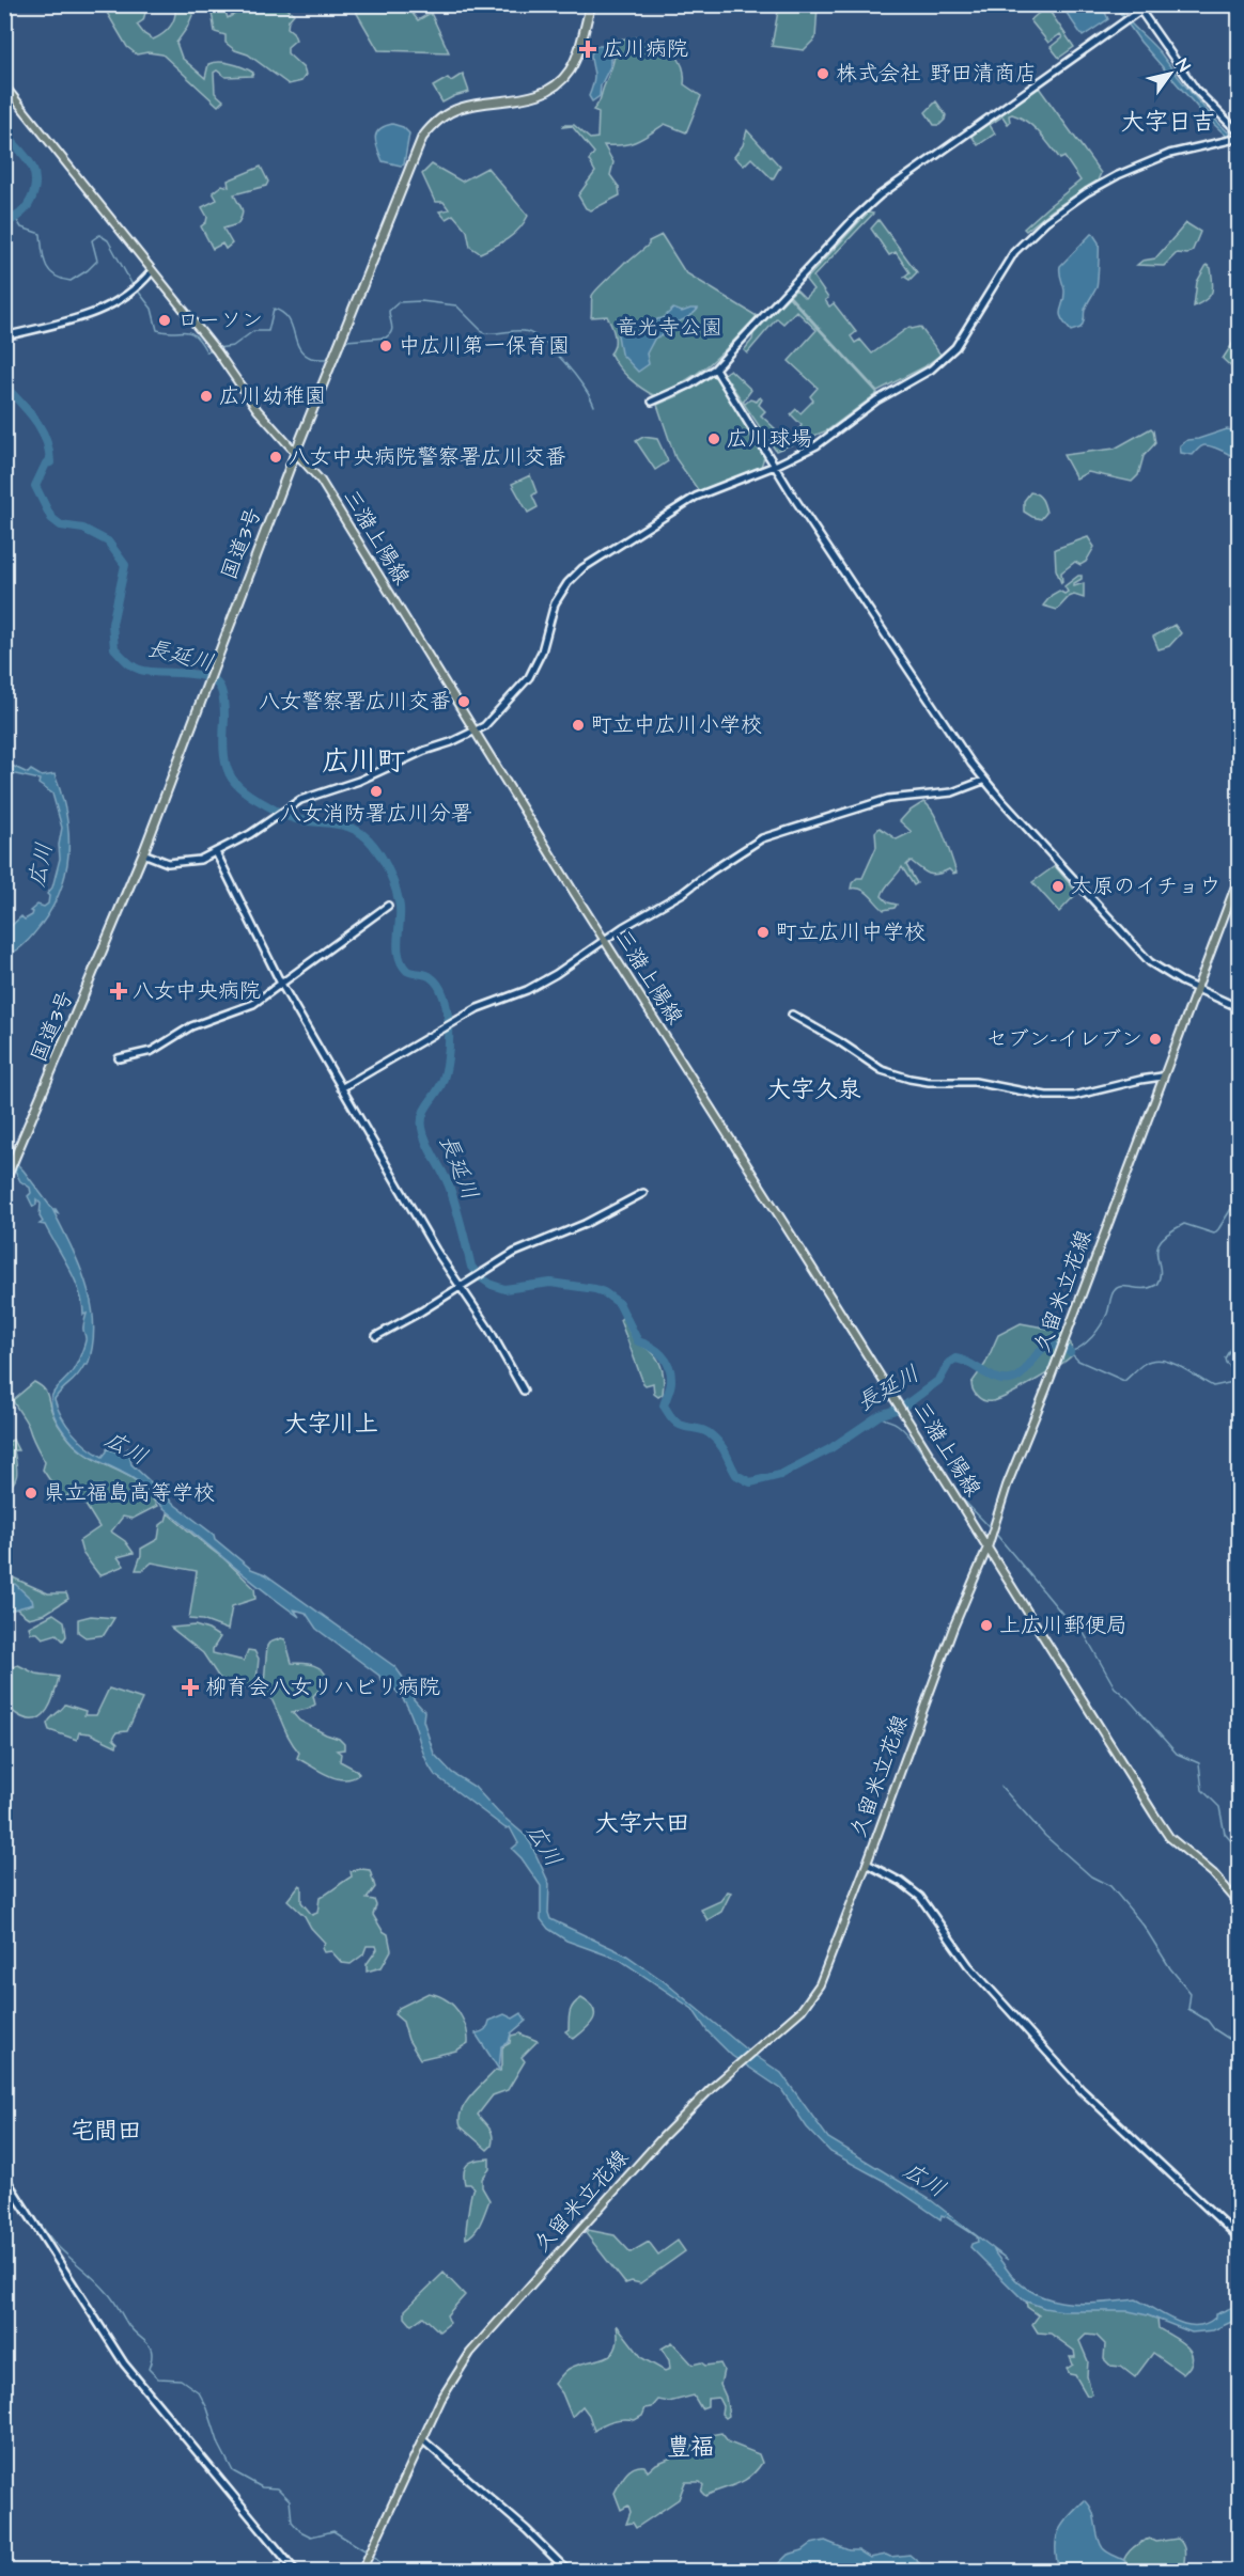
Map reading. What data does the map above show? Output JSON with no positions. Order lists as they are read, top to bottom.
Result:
{
  "streets": {
    "highway": ["国道3号"],
    "main road": ["三潴上陽線", "久留米立花線"]
  },
  "crossings": [
    ["三潴上陽線", "国道3号"],
    ["三潴上陽線", "久留米立花線"]
  ],
  "districts": [
    "大字日吉",
    "広川町",
    "大字久泉",
    "大字川上",
    "大字六田",
    "宅間田",
    "豊福"
  ],
  "water": ["長延川", "広川"],
  "parks": ["竜光寺公園"],
  "places": {
    "health": ["広川病院", "八女中央病院", "柳育会八女リハビリ病院"],
    "other": [
      "株式会社 野田清商店",
      "ローソン",
      "中広川第一保育園",
      "広川幼稚園",
      "広川球場",
      "八女中央病院警察署広川交番",
      "八女警察署広川交番",
      "町立中広川小学校",
      "八女消防署広川分署",
      "太原のイチョウ",
      "町立広川中学校",
      "セブン-イレブン",
      "県立福島高等学校",
      "上広川郵便局"
    ]
  },
  "north": "top right"
}
